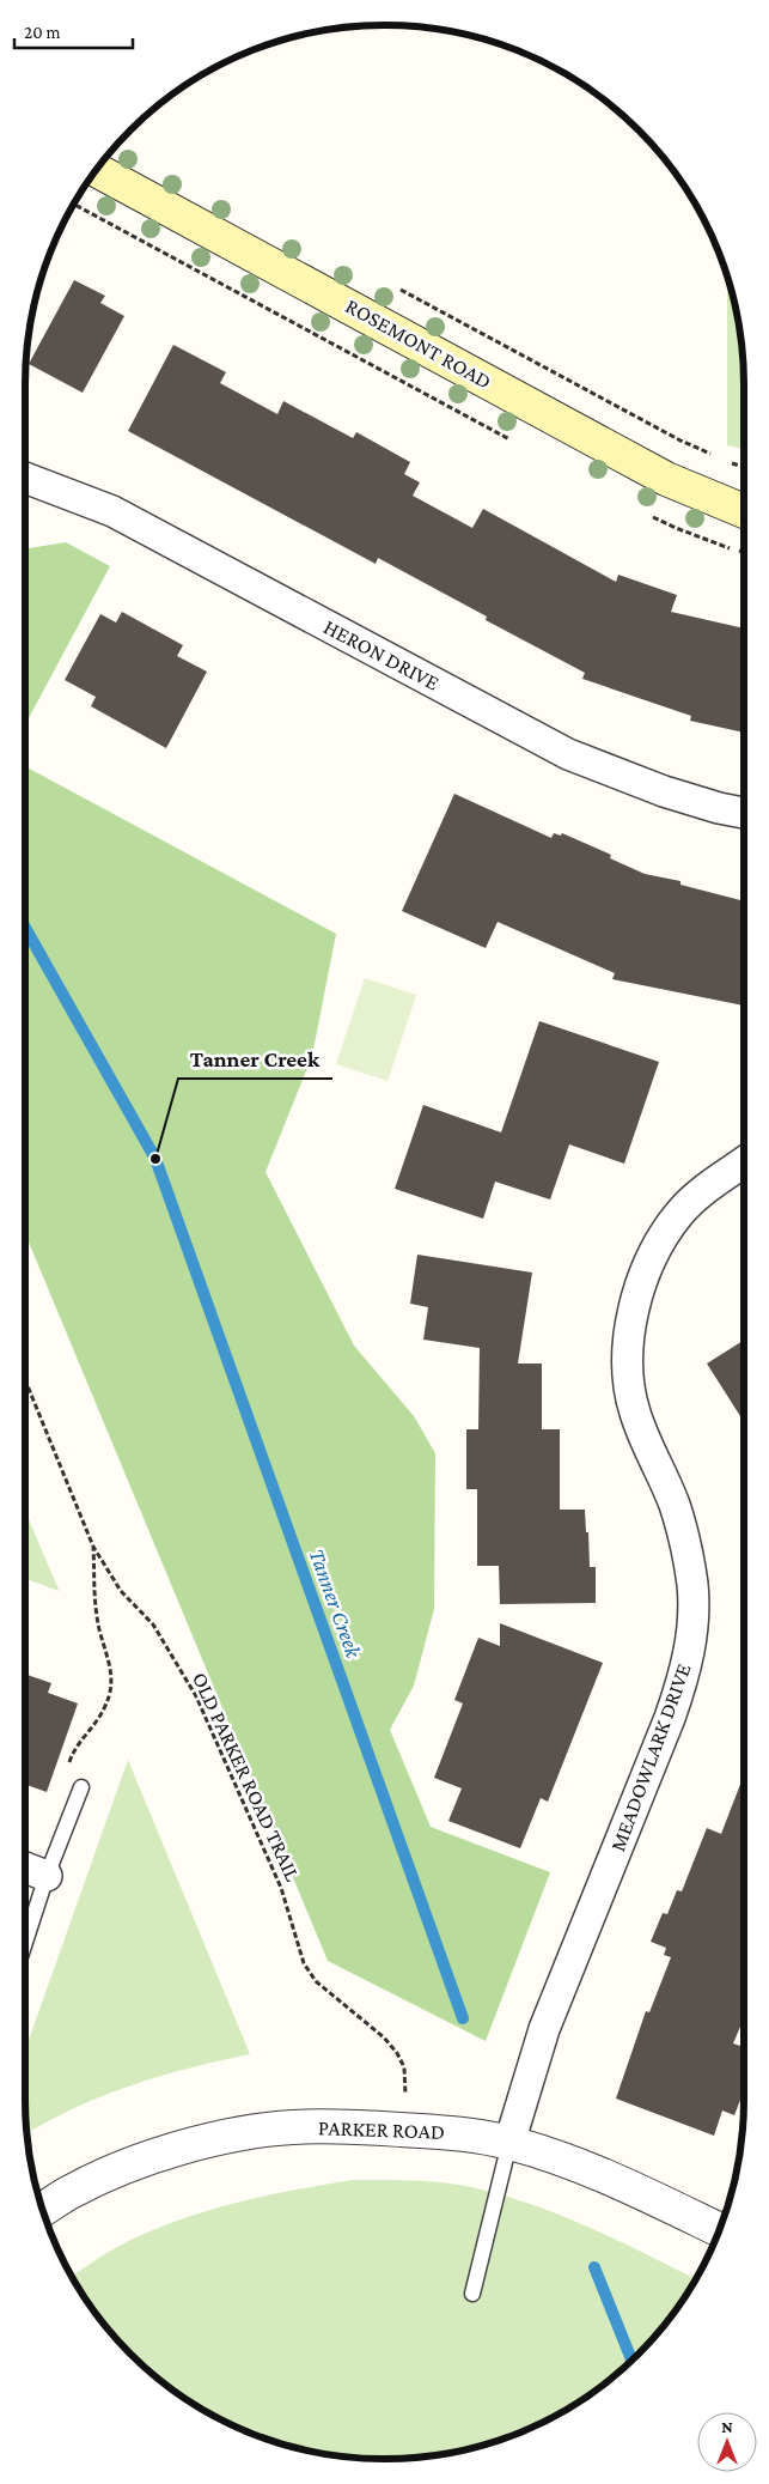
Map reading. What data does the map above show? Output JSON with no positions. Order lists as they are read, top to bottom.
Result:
{
  "streets": {
    "main road": ["ROSEMONT ROAD"],
    "street": ["HERON DRIVE", "MEADOWLARK DRIVE", "PARKER ROAD"],
    "path": ["OLD PARKER ROAD TRAIL"]
  },
  "crossings": [
    ["MEADOWLARK DRIVE", "PARKER ROAD"],
    ["OLD PARKER ROAD TRAIL", "PARKER ROAD"]
  ],
  "water": ["Tanner Creek"],
  "places": ["Tanner Creek"],
  "scale_bar": "20 m",
  "north": "top"
}
